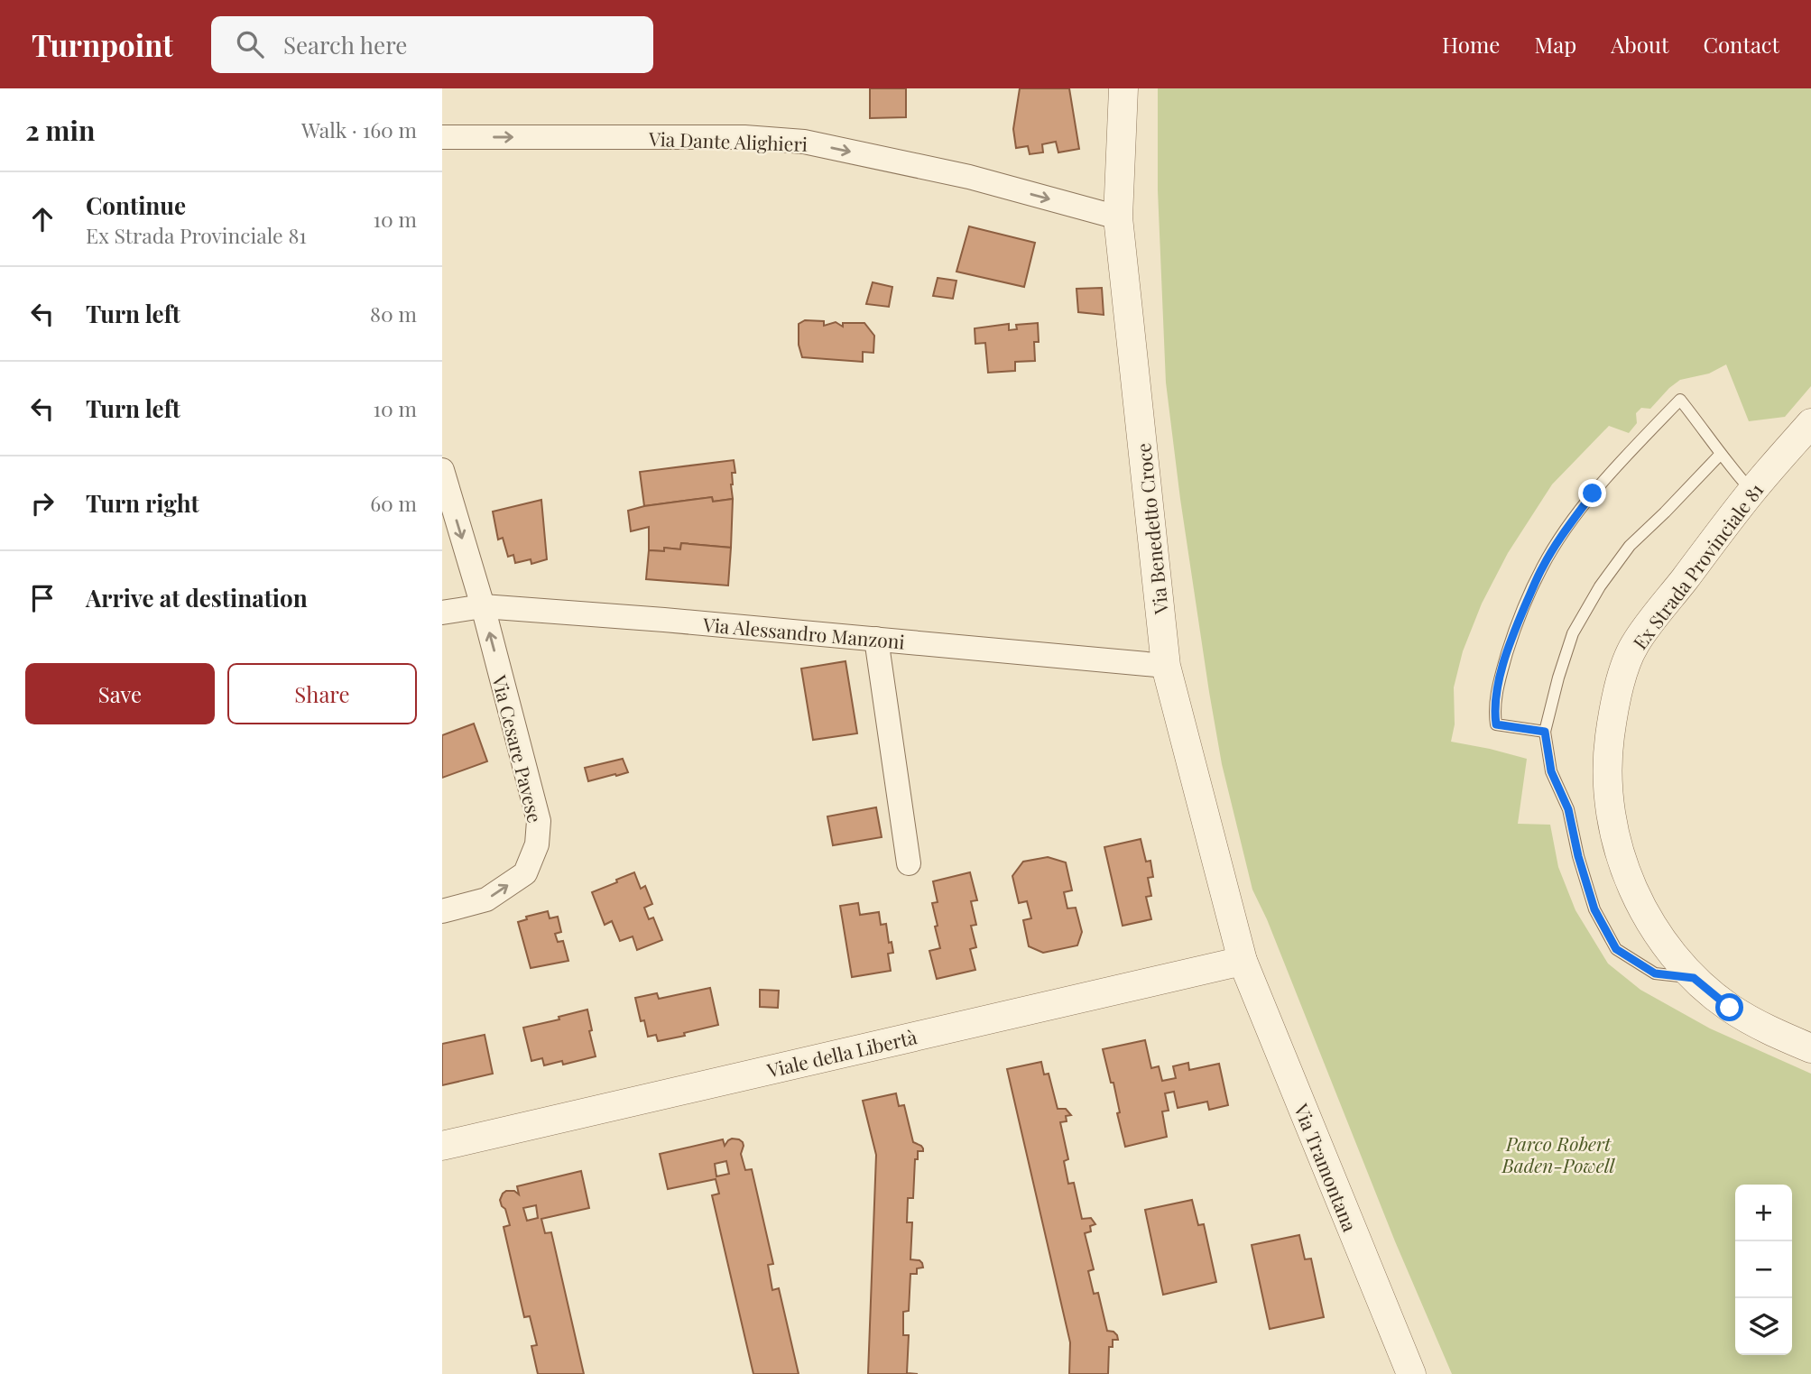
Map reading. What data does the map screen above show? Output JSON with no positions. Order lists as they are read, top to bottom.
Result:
{
  "streets": {
    "street": [
      "Via Dante Alighieri",
      "Via Benedetto Croce",
      "Ex Strada Provinciale 81",
      "Via Alessandro Manzoni",
      "Via Cesare Pavese",
      "Viale della Libertà",
      "Via Tramontana"
    ]
  },
  "crossings": [
    ["Via Dante Alighieri", "Via Benedetto Croce"],
    ["Via Benedetto Croce", "Via Alessandro Manzoni"],
    ["Via Benedetto Croce", "Viale della Libertà"],
    ["Via Benedetto Croce", "Via Tramontana"],
    ["Via Alessandro Manzoni", "Via Cesare Pavese"],
    ["Viale della Libertà", "Via Tramontana"]
  ],
  "one_way": ["Via Dante Alighieri"],
  "parks": ["Parco Robert Baden-Powell"],
  "page": {
    "header": "Turnpoint",
    "search": "Search here",
    "nav": [
      "Home",
      "Map",
      "About",
      "Contact"
    ],
    "heading": ["2 min", "Walk · 160 m"],
    "list": [
      ["Continue", "Ex Strada Provinciale 81", "10 m"],
      ["Turn left", "80 m"],
      ["Turn left", "10 m"],
      ["Turn right", "60 m"],
      "Arrive at destination"
    ],
    "buttons": ["Save", "Share"],
    "map_buttons": ["+", "−"]
  }
}
